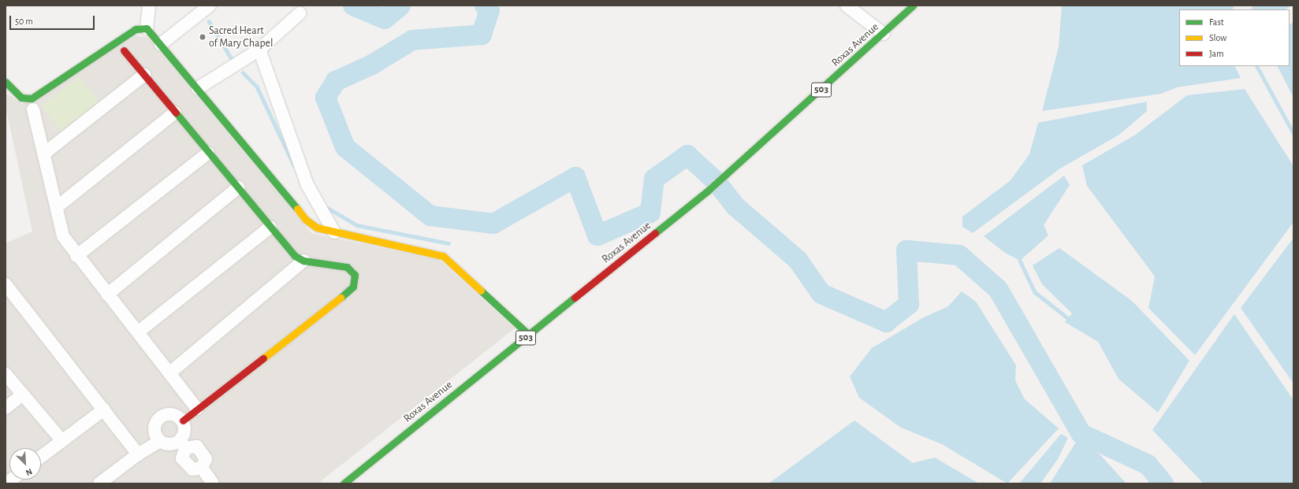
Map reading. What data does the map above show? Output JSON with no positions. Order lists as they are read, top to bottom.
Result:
{
  "streets": {
    "street": ["Roxas Avenue", "503"]
  },
  "places": ["Sacred Heart of Mary Chapel"],
  "legend": ["Fast", "Slow", "Jam"],
  "scale_bar": "50 m",
  "north": "bottom right"
}
